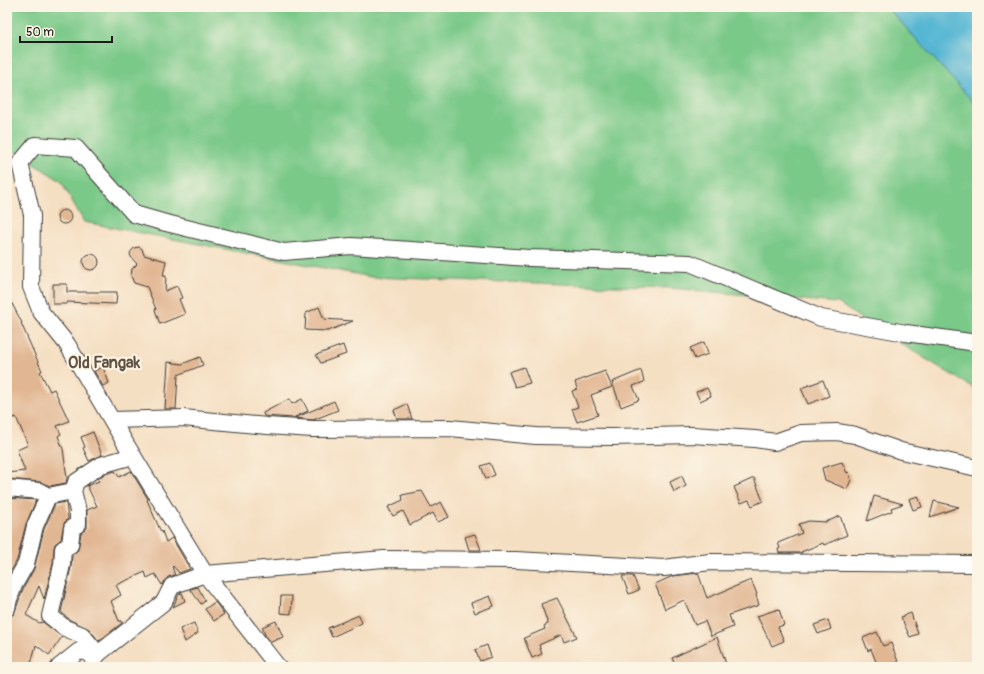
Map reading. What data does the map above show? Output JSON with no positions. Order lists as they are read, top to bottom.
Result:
{
  "districts": ["Old Fangak"],
  "scale_bar": "50 m"
}
